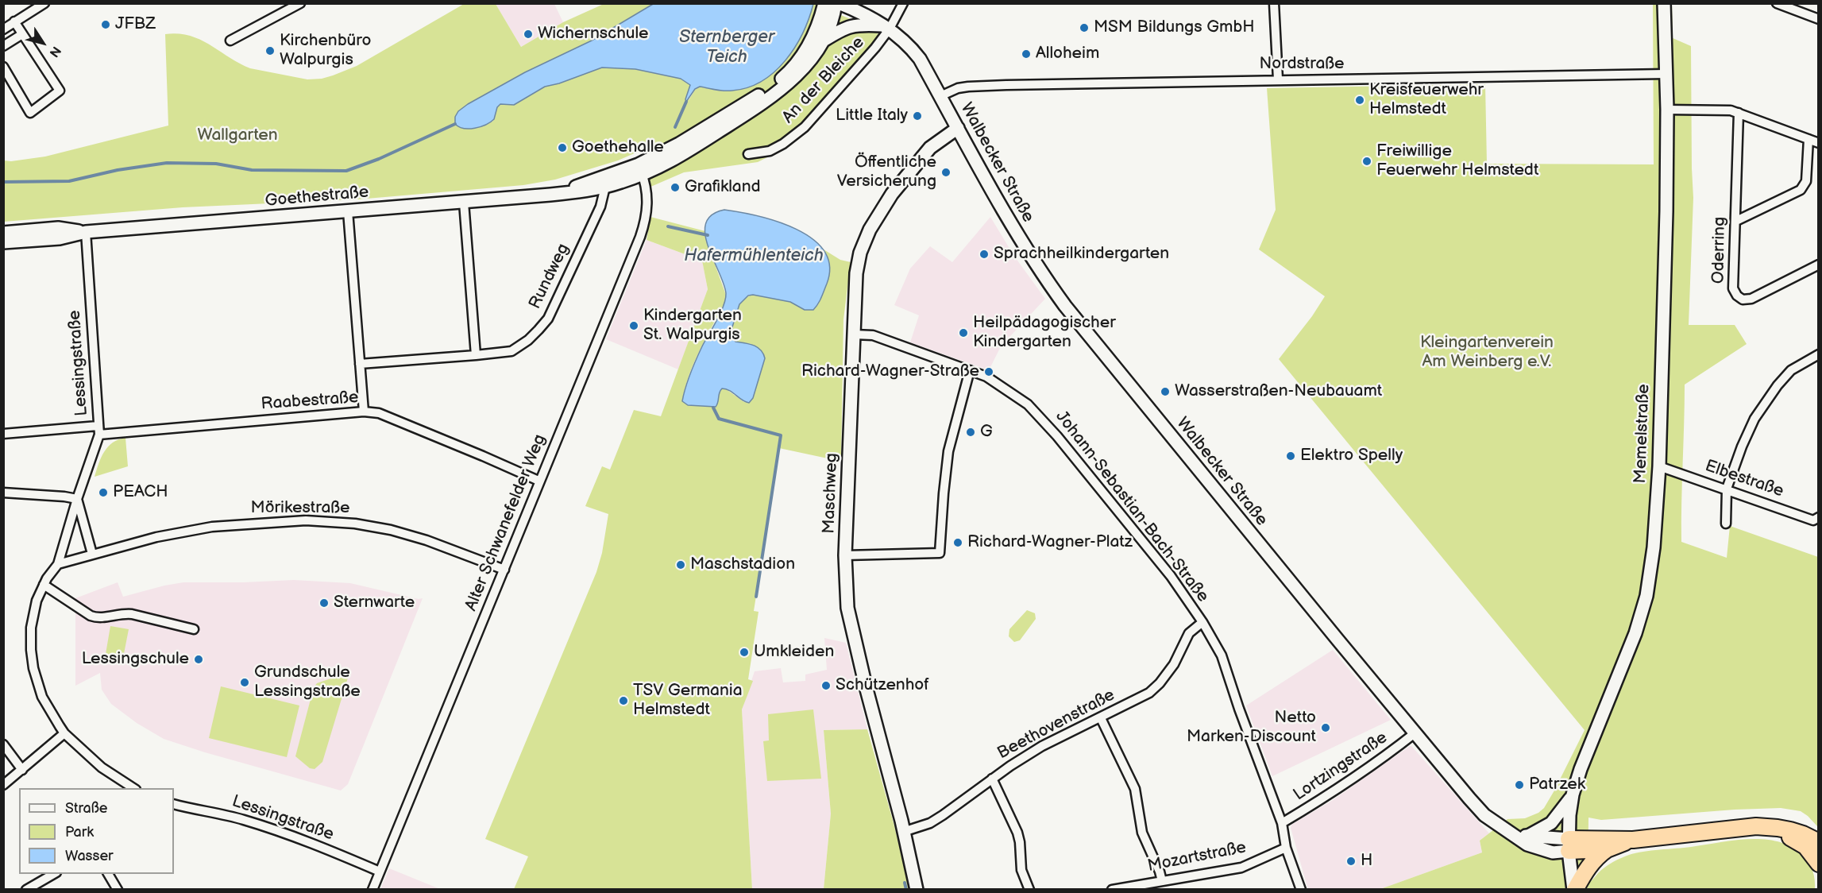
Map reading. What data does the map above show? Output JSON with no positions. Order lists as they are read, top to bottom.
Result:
{
  "streets": {
    "main road": [
      "Walbecker Straße",
      "Goethestraße",
      "Memelstraße",
      "Maschweg"
    ],
    "street": [
      "Nordstraße",
      "An der Bleiche",
      "Oderring",
      "Rundweg",
      "Lessingstraße",
      "Raabestraße",
      "Elbestraße",
      "Johann-Sebastian-Bach-Straße",
      "Mörikestraße",
      "Alter Schwanefelder Weg",
      "Beethovenstraße",
      "Lortzingstraße",
      "Mozartstraße"
    ]
  },
  "crossings": [
    ["Nordstraße", "Walbecker Straße"],
    ["Nordstraße", "Memelstraße"],
    ["An der Bleiche", "Walbecker Straße"],
    ["Walbecker Straße", "Goethestraße"],
    ["Walbecker Straße", "Memelstraße"],
    ["Walbecker Straße", "Maschweg"],
    ["Walbecker Straße", "Lortzingstraße"],
    ["Goethestraße", "Rundweg"],
    ["Goethestraße", "Lessingstraße"],
    ["Goethestraße", "Alter Schwanefelder Weg"],
    ["Lessingstraße", "Raabestraße"],
    ["Lessingstraße", "Mörikestraße"],
    ["Lessingstraße", "Alter Schwanefelder Weg"],
    ["Raabestraße", "Alter Schwanefelder Weg"],
    ["Memelstraße", "Elbestraße"],
    ["Maschweg", "Johann-Sebastian-Bach-Straße"],
    ["Maschweg", "Beethovenstraße"],
    ["Johann-Sebastian-Bach-Straße", "Beethovenstraße"],
    ["Johann-Sebastian-Bach-Straße", "Lortzingstraße"],
    ["Johann-Sebastian-Bach-Straße", "Mozartstraße"],
    ["Mörikestraße", "Alter Schwanefelder Weg"]
  ],
  "water": ["Sternberger Teich", "Hafermühlenteich"],
  "parks": ["Wallgarten", "Kleingartenverein Am Weinberg e.V."],
  "places": [
    "JFBZ",
    "MSM Bildungs GmbH",
    "Wichernschule",
    "Kirchenbüro Walpurgis",
    "Alloheim",
    "Kreisfeuerwehr Helmstedt",
    "Little Italy",
    "Goethehalle",
    "Freiwillige Feuerwehr Helmstedt",
    "Öffentliche Versicherung",
    "Grafikland",
    "Sprachheilkindergarten",
    "Kindergarten St. Walpurgis",
    "Heilpädagogischer Kindergarten",
    "Richard-Wagner-Straße",
    "Wasserstraßen-Neubauamt",
    "G",
    "Elektro Spelly",
    "PEACH",
    "Richard-Wagner-Platz",
    "Maschstadion",
    "Sternwarte",
    "Umkleiden",
    "Lessingschule",
    "Grundschule Lessingstraße",
    "Schützenhof",
    "TSV Germania Helmstedt",
    "Netto Marken-Discount",
    "Patrzek",
    "H"
  ],
  "legend": ["Straße", "Park", "Wasser"],
  "north": "bottom right"
}
